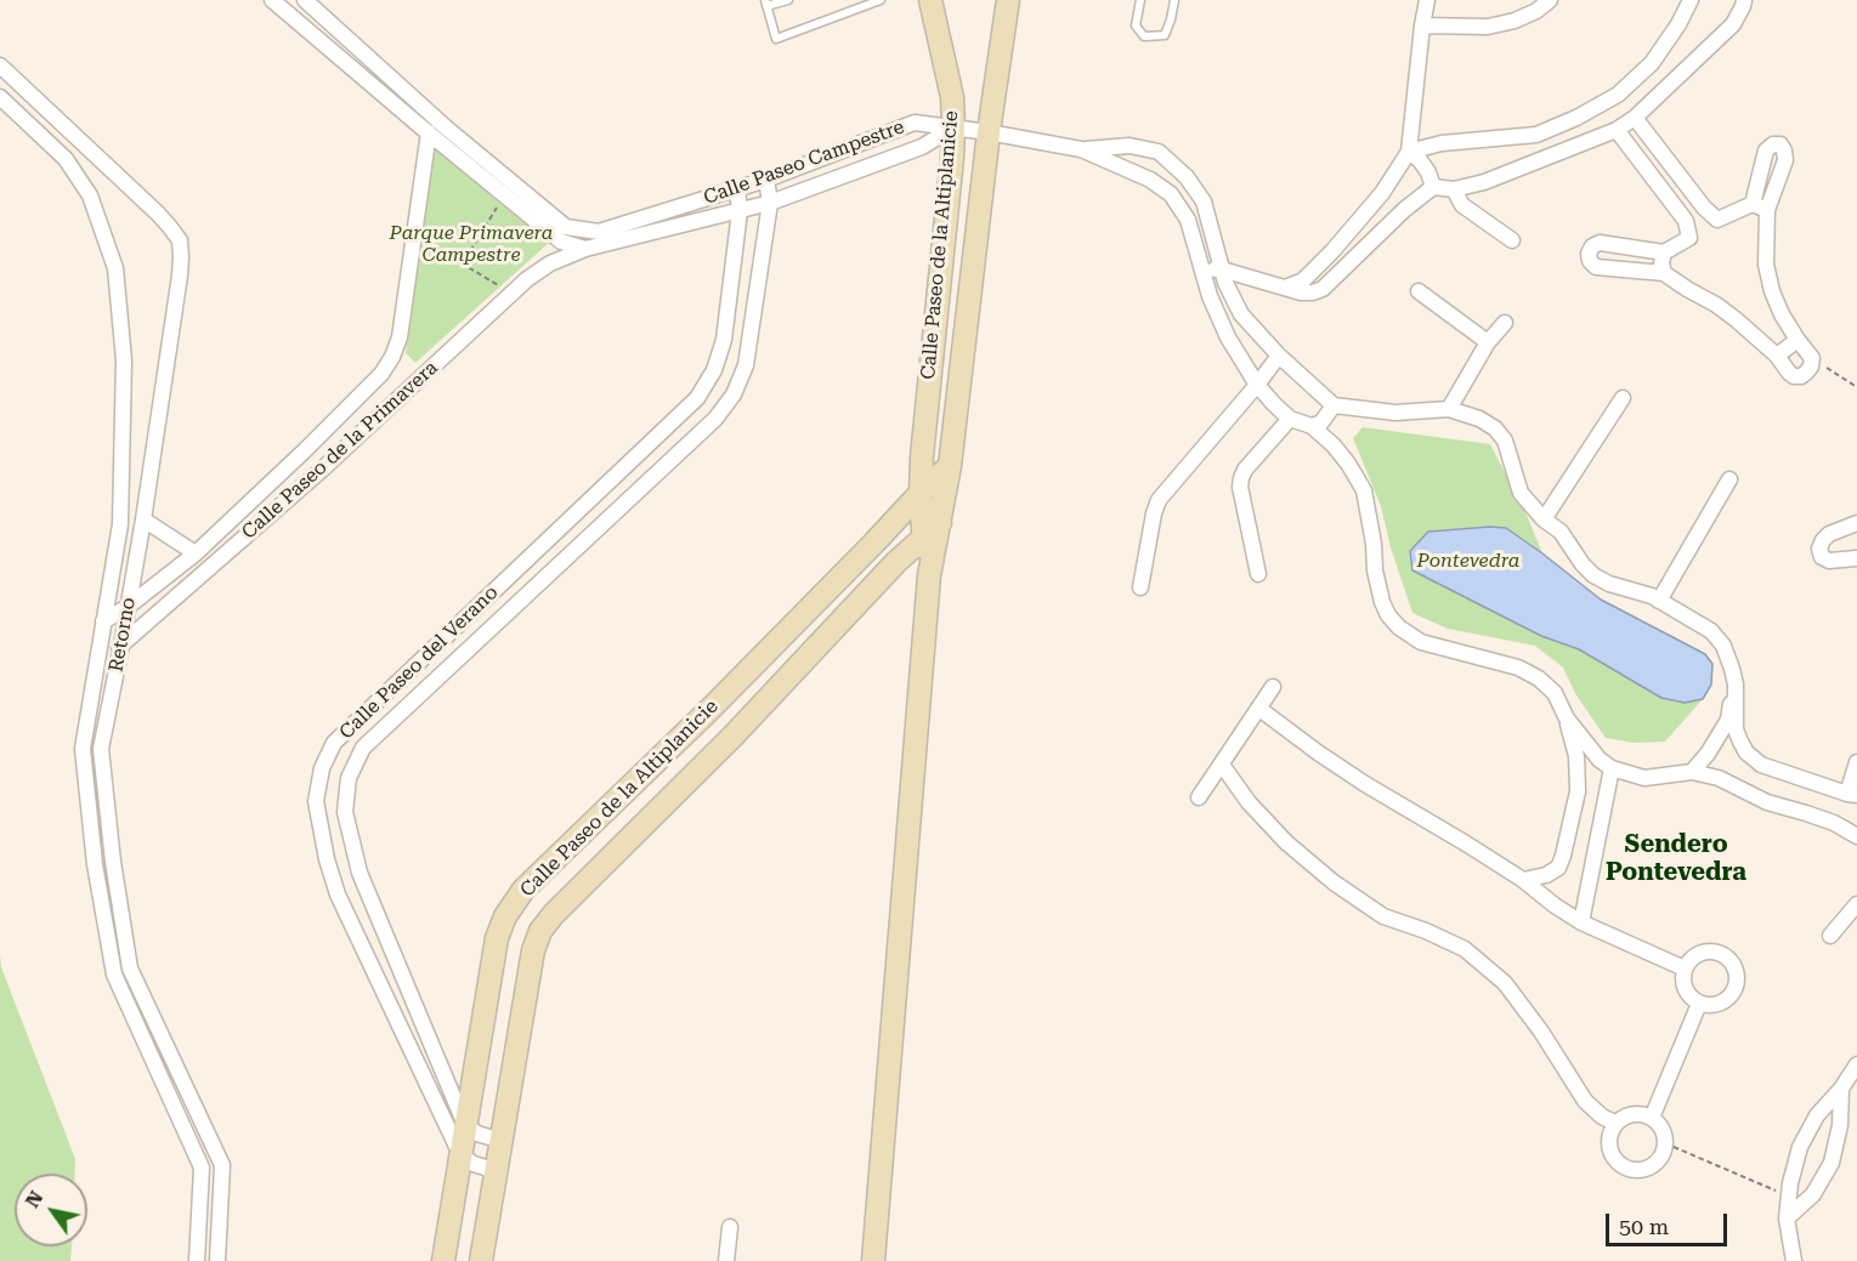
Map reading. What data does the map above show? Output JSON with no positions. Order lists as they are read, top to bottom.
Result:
{
  "streets": {
    "street": [
      "Calle Paseo Campestre",
      "Calle Paseo de la Altiplanicie",
      "Calle Paseo de la Primavera",
      "Retorno",
      "Calle Paseo del Verano"
    ]
  },
  "crossings": [
    ["Calle Paseo Campestre", "Calle Paseo de la Altiplanicie"],
    ["Calle Paseo Campestre", "Calle Paseo de la Primavera"],
    ["Calle Paseo Campestre", "Calle Paseo del Verano"],
    ["Calle Paseo de la Altiplanicie", "Calle Paseo del Verano"],
    ["Calle Paseo de la Primavera", "Retorno"]
  ],
  "districts": ["Sendero Pontevedra"],
  "parks": ["Parque Primavera Campestre", "Pontevedra"],
  "scale_bar": "50 m",
  "north": "top left"
}
